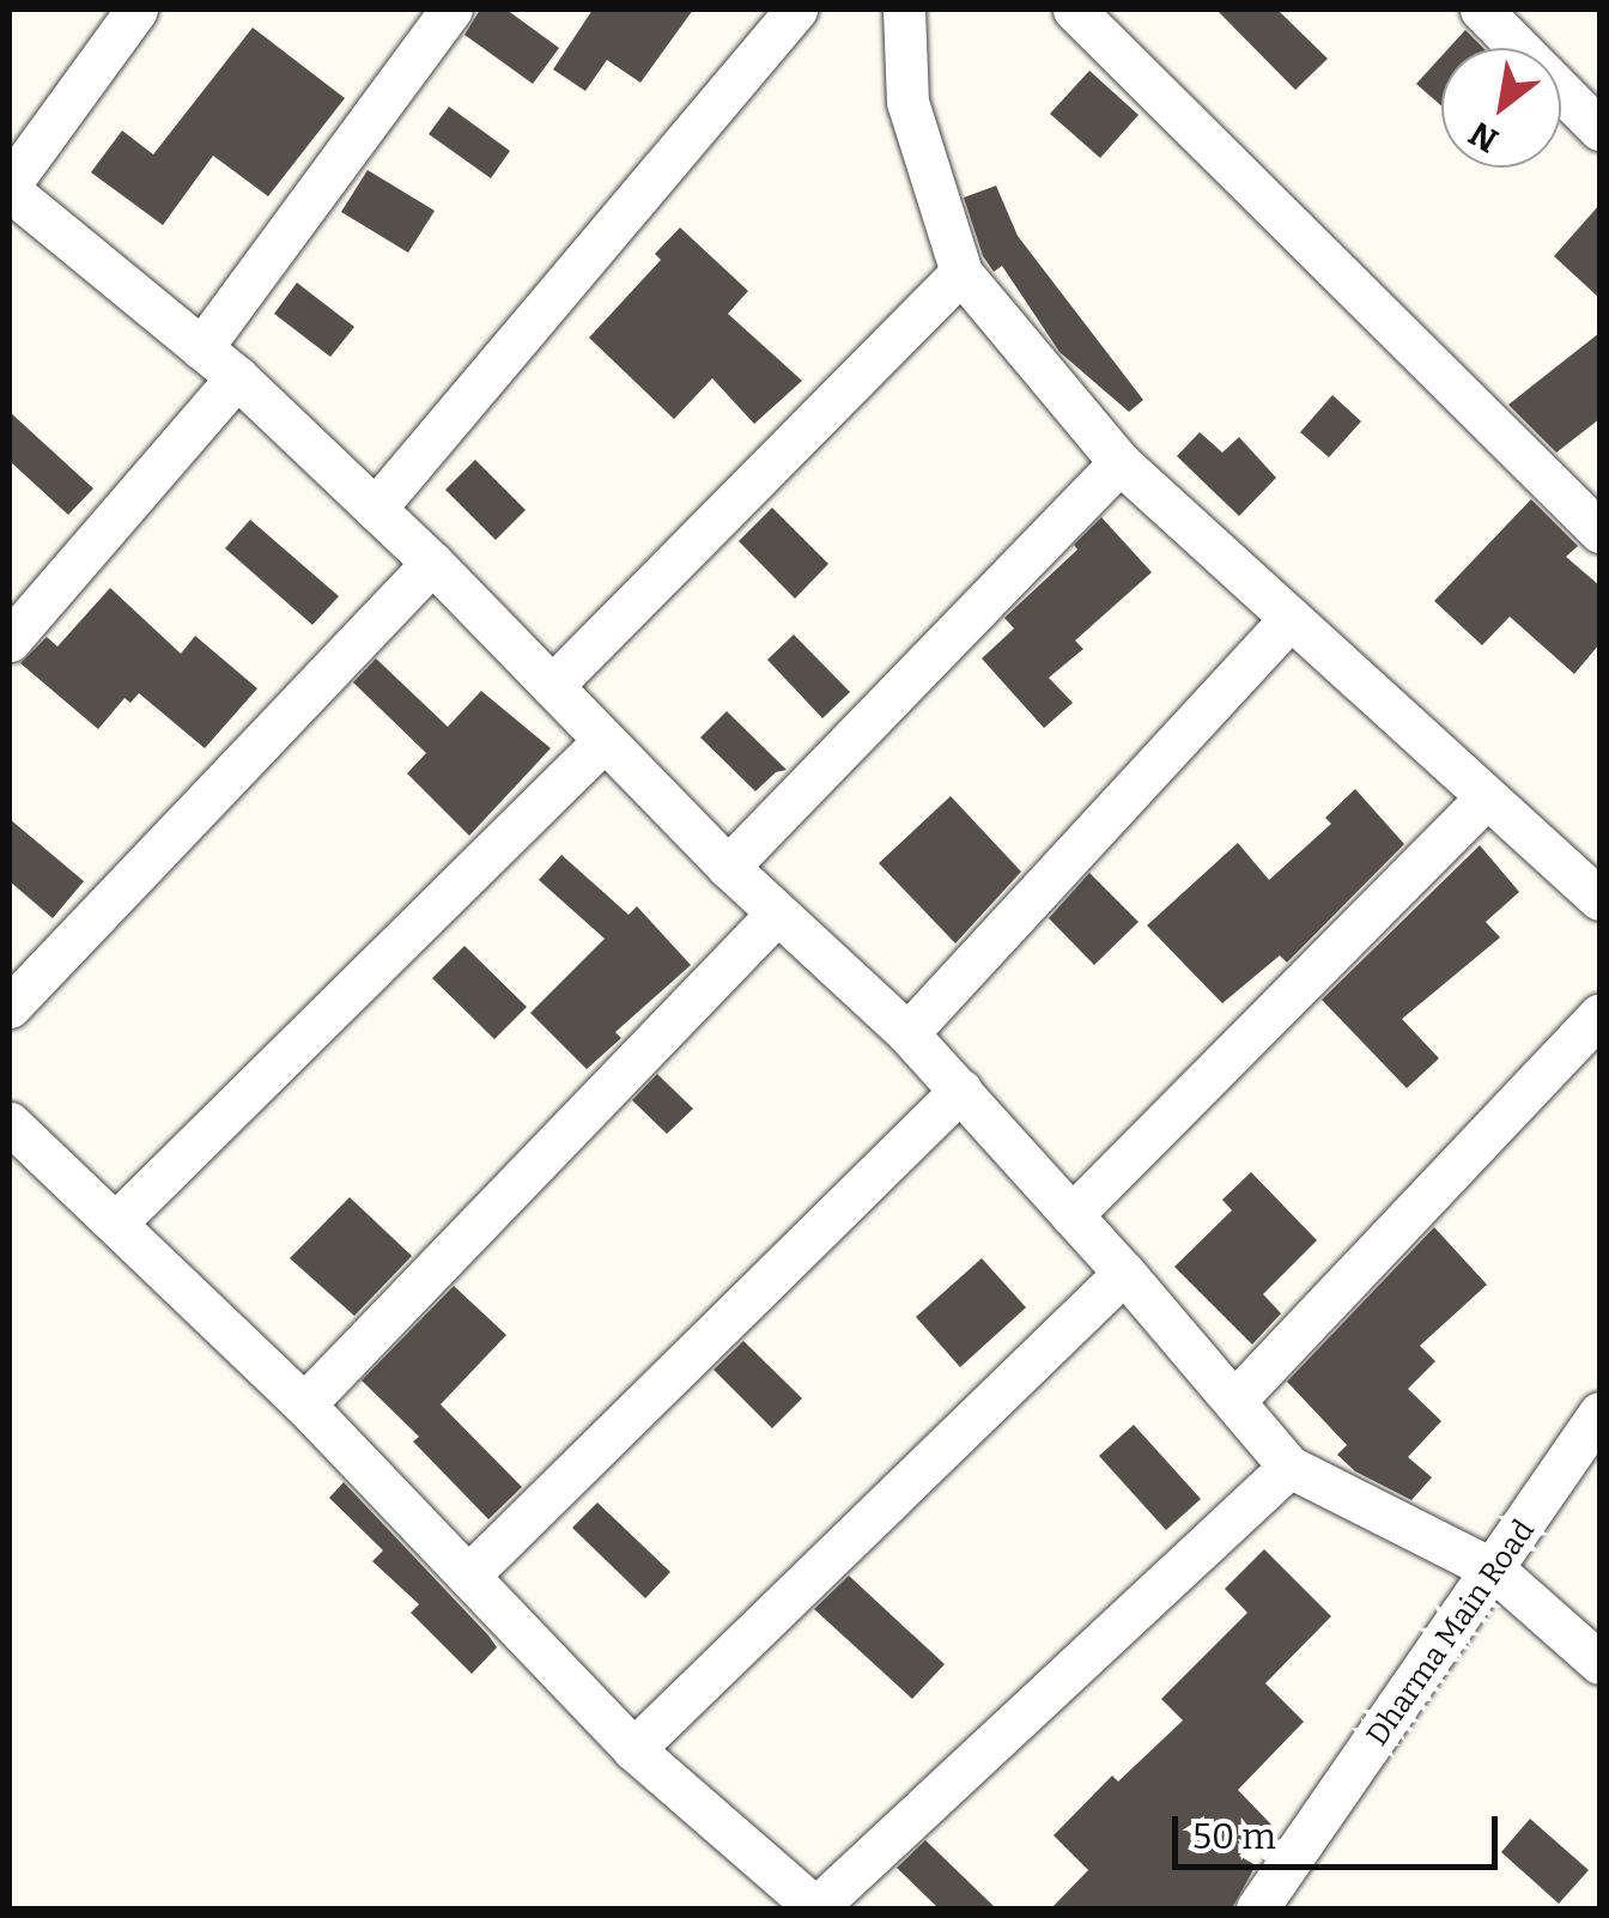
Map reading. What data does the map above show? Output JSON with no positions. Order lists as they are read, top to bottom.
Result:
{
  "streets": {
    "street": ["Dharma Main Road"]
  },
  "scale_bar": "50 m",
  "north": "bottom left"
}
